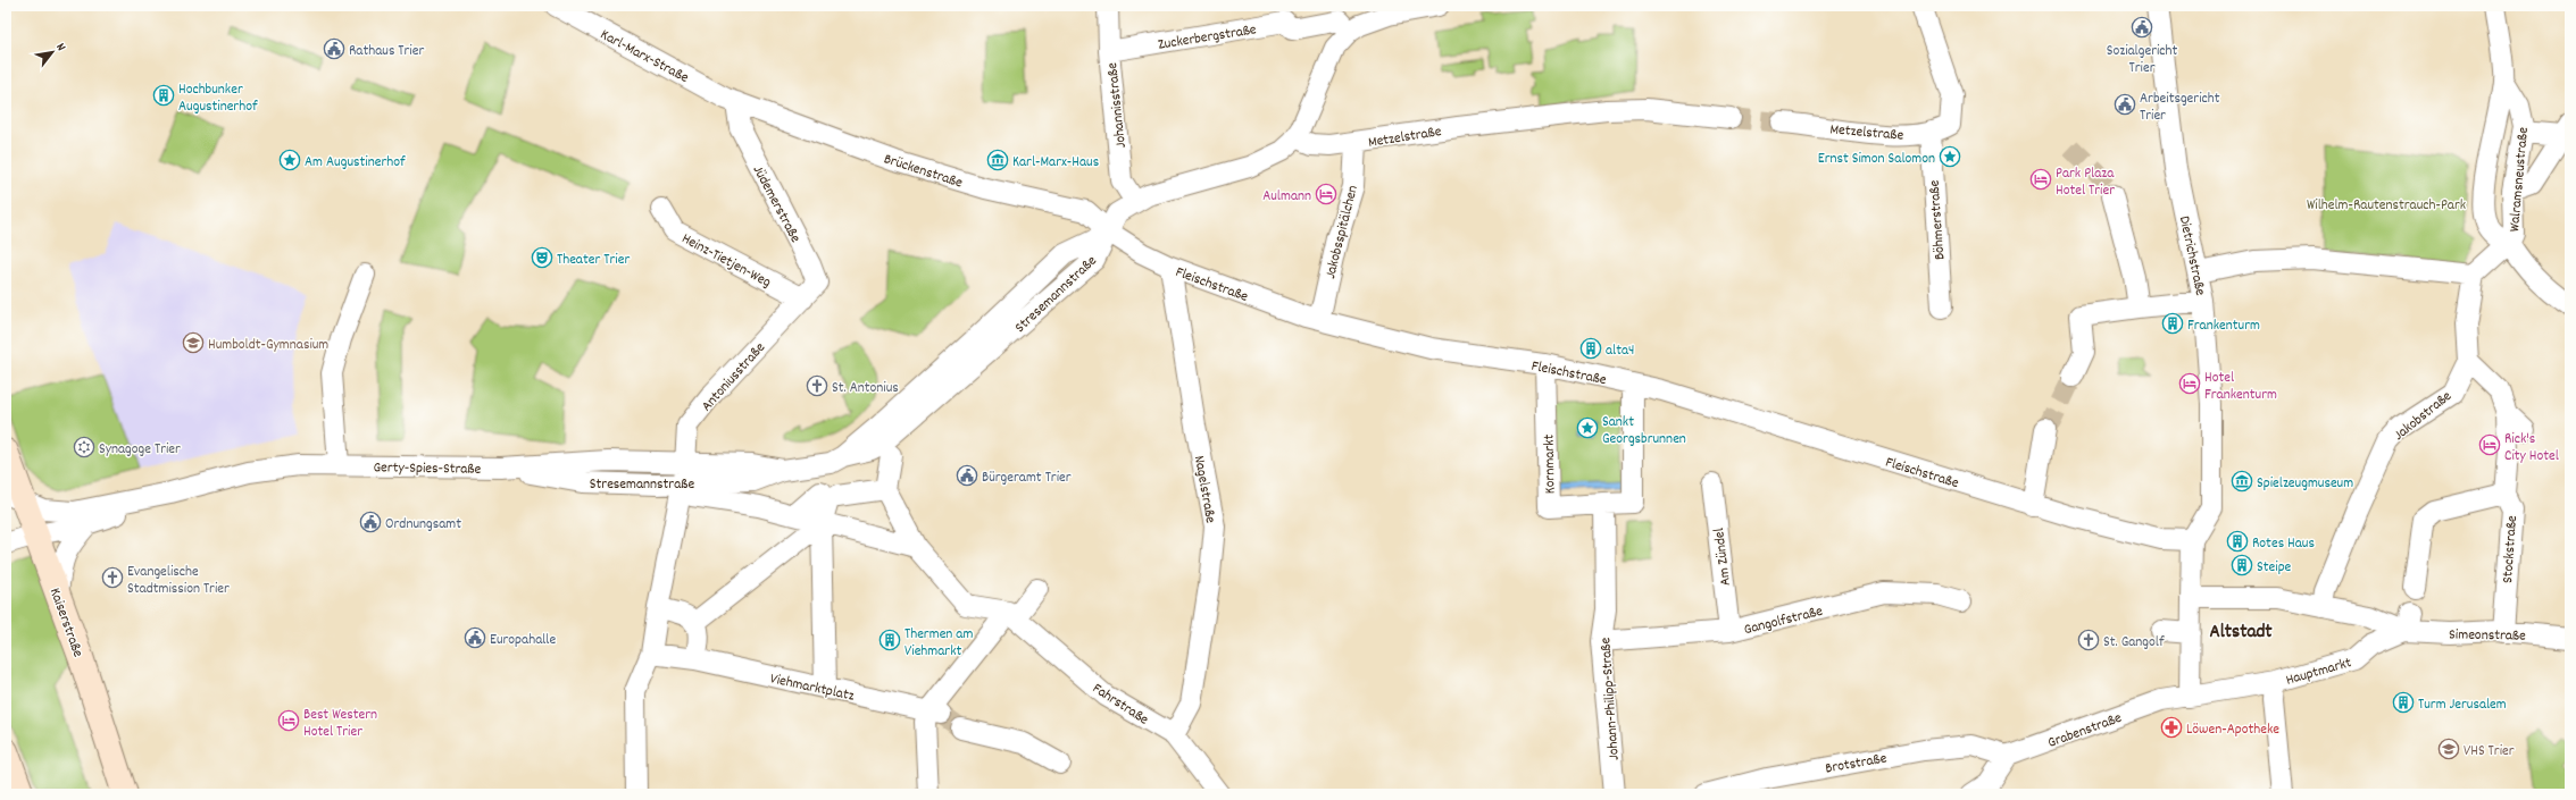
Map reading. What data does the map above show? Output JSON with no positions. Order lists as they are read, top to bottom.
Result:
{
  "streets": {
    "main road": ["Kaiserstraße"],
    "street": [
      "Zuckerbergstraße",
      "Karl-Marx-Straße",
      "Johannisstraße",
      "Metzelstraße",
      "Brückenstraße",
      "Walramsneustraße",
      "Jüdemerstraße",
      "Böhmerstraße",
      "Jakobsspitälchen",
      "Dietrichstraße",
      "Heinz-Tietjen-Weg",
      "Fleischstraße",
      "Stresemannstraße",
      "Antoniusstraße",
      "Jakobstraße",
      "Kornmarkt",
      "Gerty-Spies-Straße",
      "Nagelstraße",
      "Stockstraße",
      "Am Zündel",
      "Gangolfstraße",
      "Simeonstraße",
      "Hauptmarkt",
      "Viehmarktplatz",
      "Johann-Philipp-Straße",
      "Fahrstraße",
      "Grabenstraße",
      "Brotstraße"
    ]
  },
  "crossings": [
    ["Zuckerbergstraße", "Johannisstraße"],
    ["Karl-Marx-Straße", "Brückenstraße"],
    ["Karl-Marx-Straße", "Jüdemerstraße"],
    ["Metzelstraße", "Böhmerstraße"],
    ["Metzelstraße", "Jakobsspitälchen"],
    ["Brückenstraße", "Jüdemerstraße"],
    ["Brückenstraße", "Fleischstraße"],
    ["Brückenstraße", "Stresemannstraße"],
    ["Jüdemerstraße", "Heinz-Tietjen-Weg"],
    ["Jüdemerstraße", "Antoniusstraße"],
    ["Jakobsspitälchen", "Fleischstraße"],
    ["Dietrichstraße", "Fleischstraße"],
    ["Heinz-Tietjen-Weg", "Antoniusstraße"],
    ["Fleischstraße", "Stresemannstraße"],
    ["Fleischstraße", "Kornmarkt"],
    ["Fleischstraße", "Nagelstraße"],
    ["Stresemannstraße", "Antoniusstraße"],
    ["Stresemannstraße", "Gerty-Spies-Straße"],
    ["Antoniusstraße", "Gerty-Spies-Straße"],
    ["Kornmarkt", "Johann-Philipp-Straße"],
    ["Gerty-Spies-Straße", "Kaiserstraße"],
    ["Nagelstraße", "Fahrstraße"],
    ["Stockstraße", "Simeonstraße"],
    ["Am Zündel", "Gangolfstraße"],
    ["Gangolfstraße", "Johann-Philipp-Straße"],
    ["Simeonstraße", "Hauptmarkt"],
    ["Hauptmarkt", "Grabenstraße"],
    ["Grabenstraße", "Brotstraße"]
  ],
  "districts": ["Altstadt"],
  "parks": ["Wilhelm-Rautenstrauch-Park"],
  "places": {
    "public building": [
      "Sozialgericht Trier",
      "Rathaus Trier",
      "Arbeitsgericht Trier",
      "Bürgeramt Trier",
      "Ordnungsamt",
      "Europahalle"
    ],
    "building": [
      "Hochbunker Augustinerhof",
      "Frankenturm",
      "alta4",
      "Rotes Haus",
      "Steipe",
      "Thermen am Viehmarkt",
      "Turm Jerusalem"
    ],
    "place": ["Ernst Simon Salomon", "Am Augustinerhof", "Sankt Georgsbrunnen"],
    "museum": ["Karl-Marx-Haus", "Spielzeugmuseum"],
    "hotel": [
      "Park Plaza Hotel Trier",
      "Aulmann",
      "Hotel Frankenturm",
      "Rick's City Hotel",
      "Best Western Hotel Trier"
    ],
    "theatre": ["Theater Trier"],
    "school or university": ["Humboldt-Gymnasium", "VHS Trier"],
    "church": ["St. Antonius", "Evangelische Stadtmission Trier", "St. Gangolf"],
    "synagogue": ["Synagoge Trier"],
    "pharmacy": ["Löwen-Apotheke"]
  },
  "north": "top right"
}
